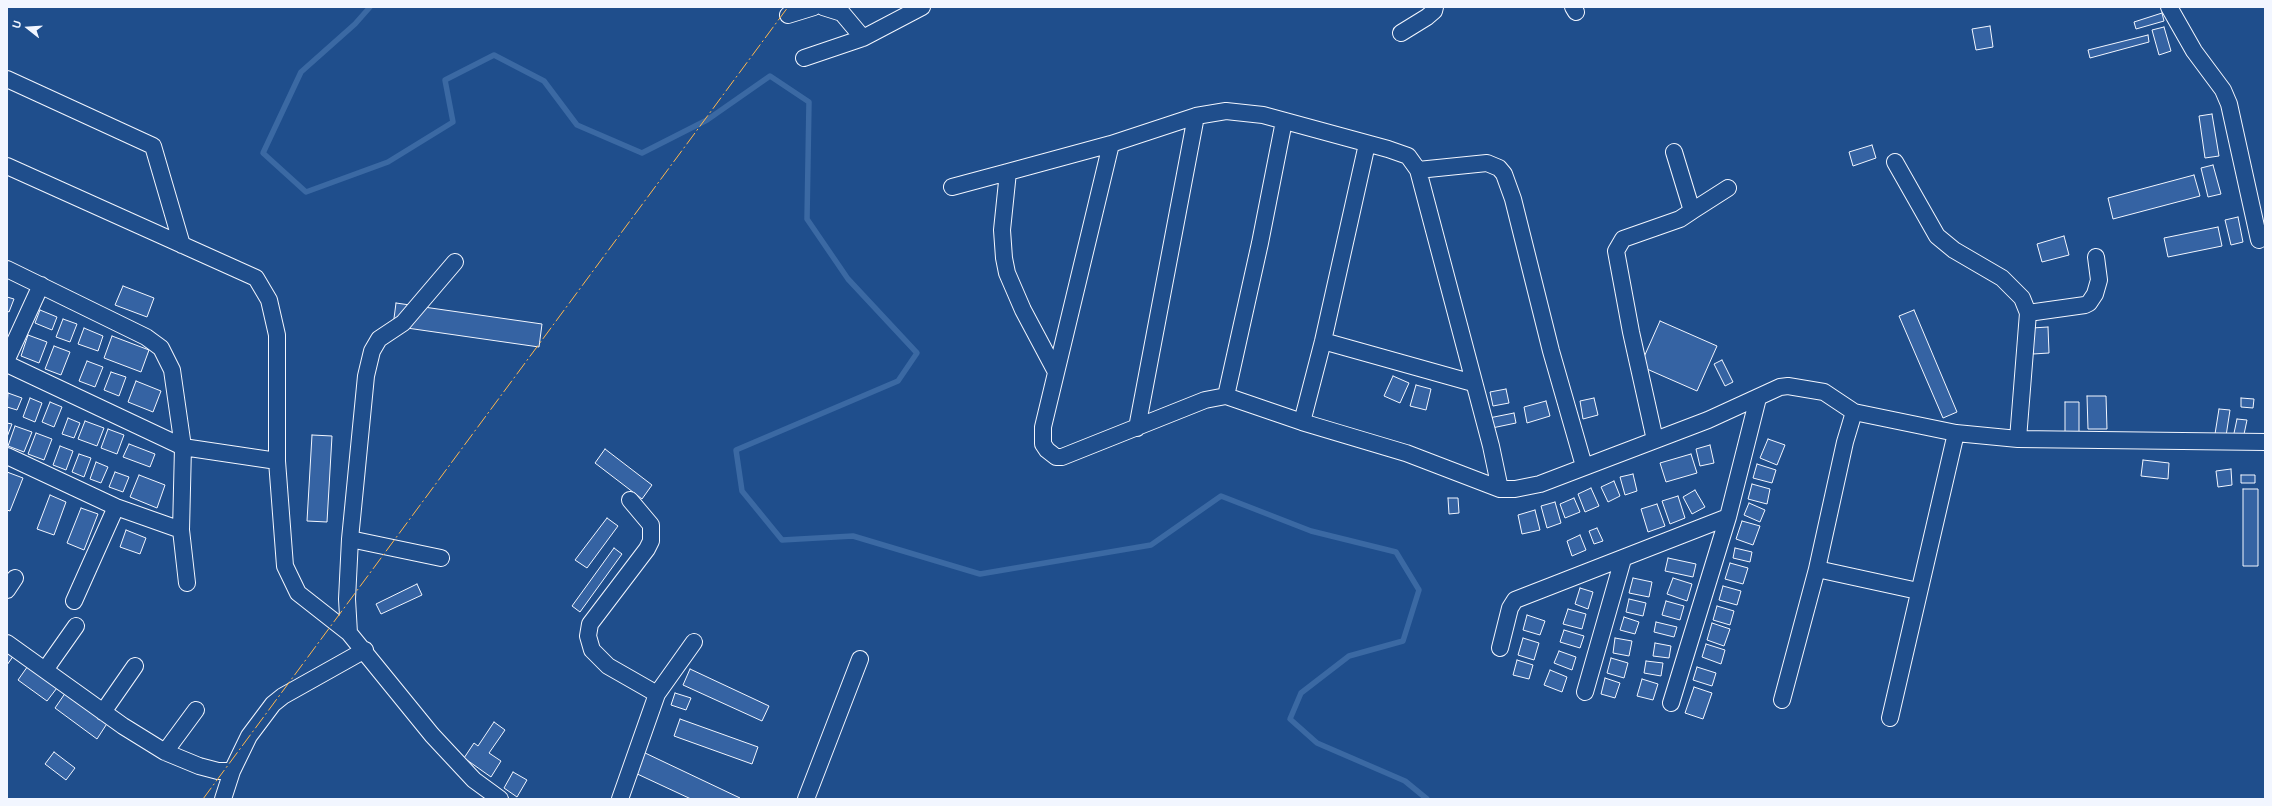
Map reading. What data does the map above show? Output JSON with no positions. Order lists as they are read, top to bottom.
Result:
{
  "north": "left"
}
